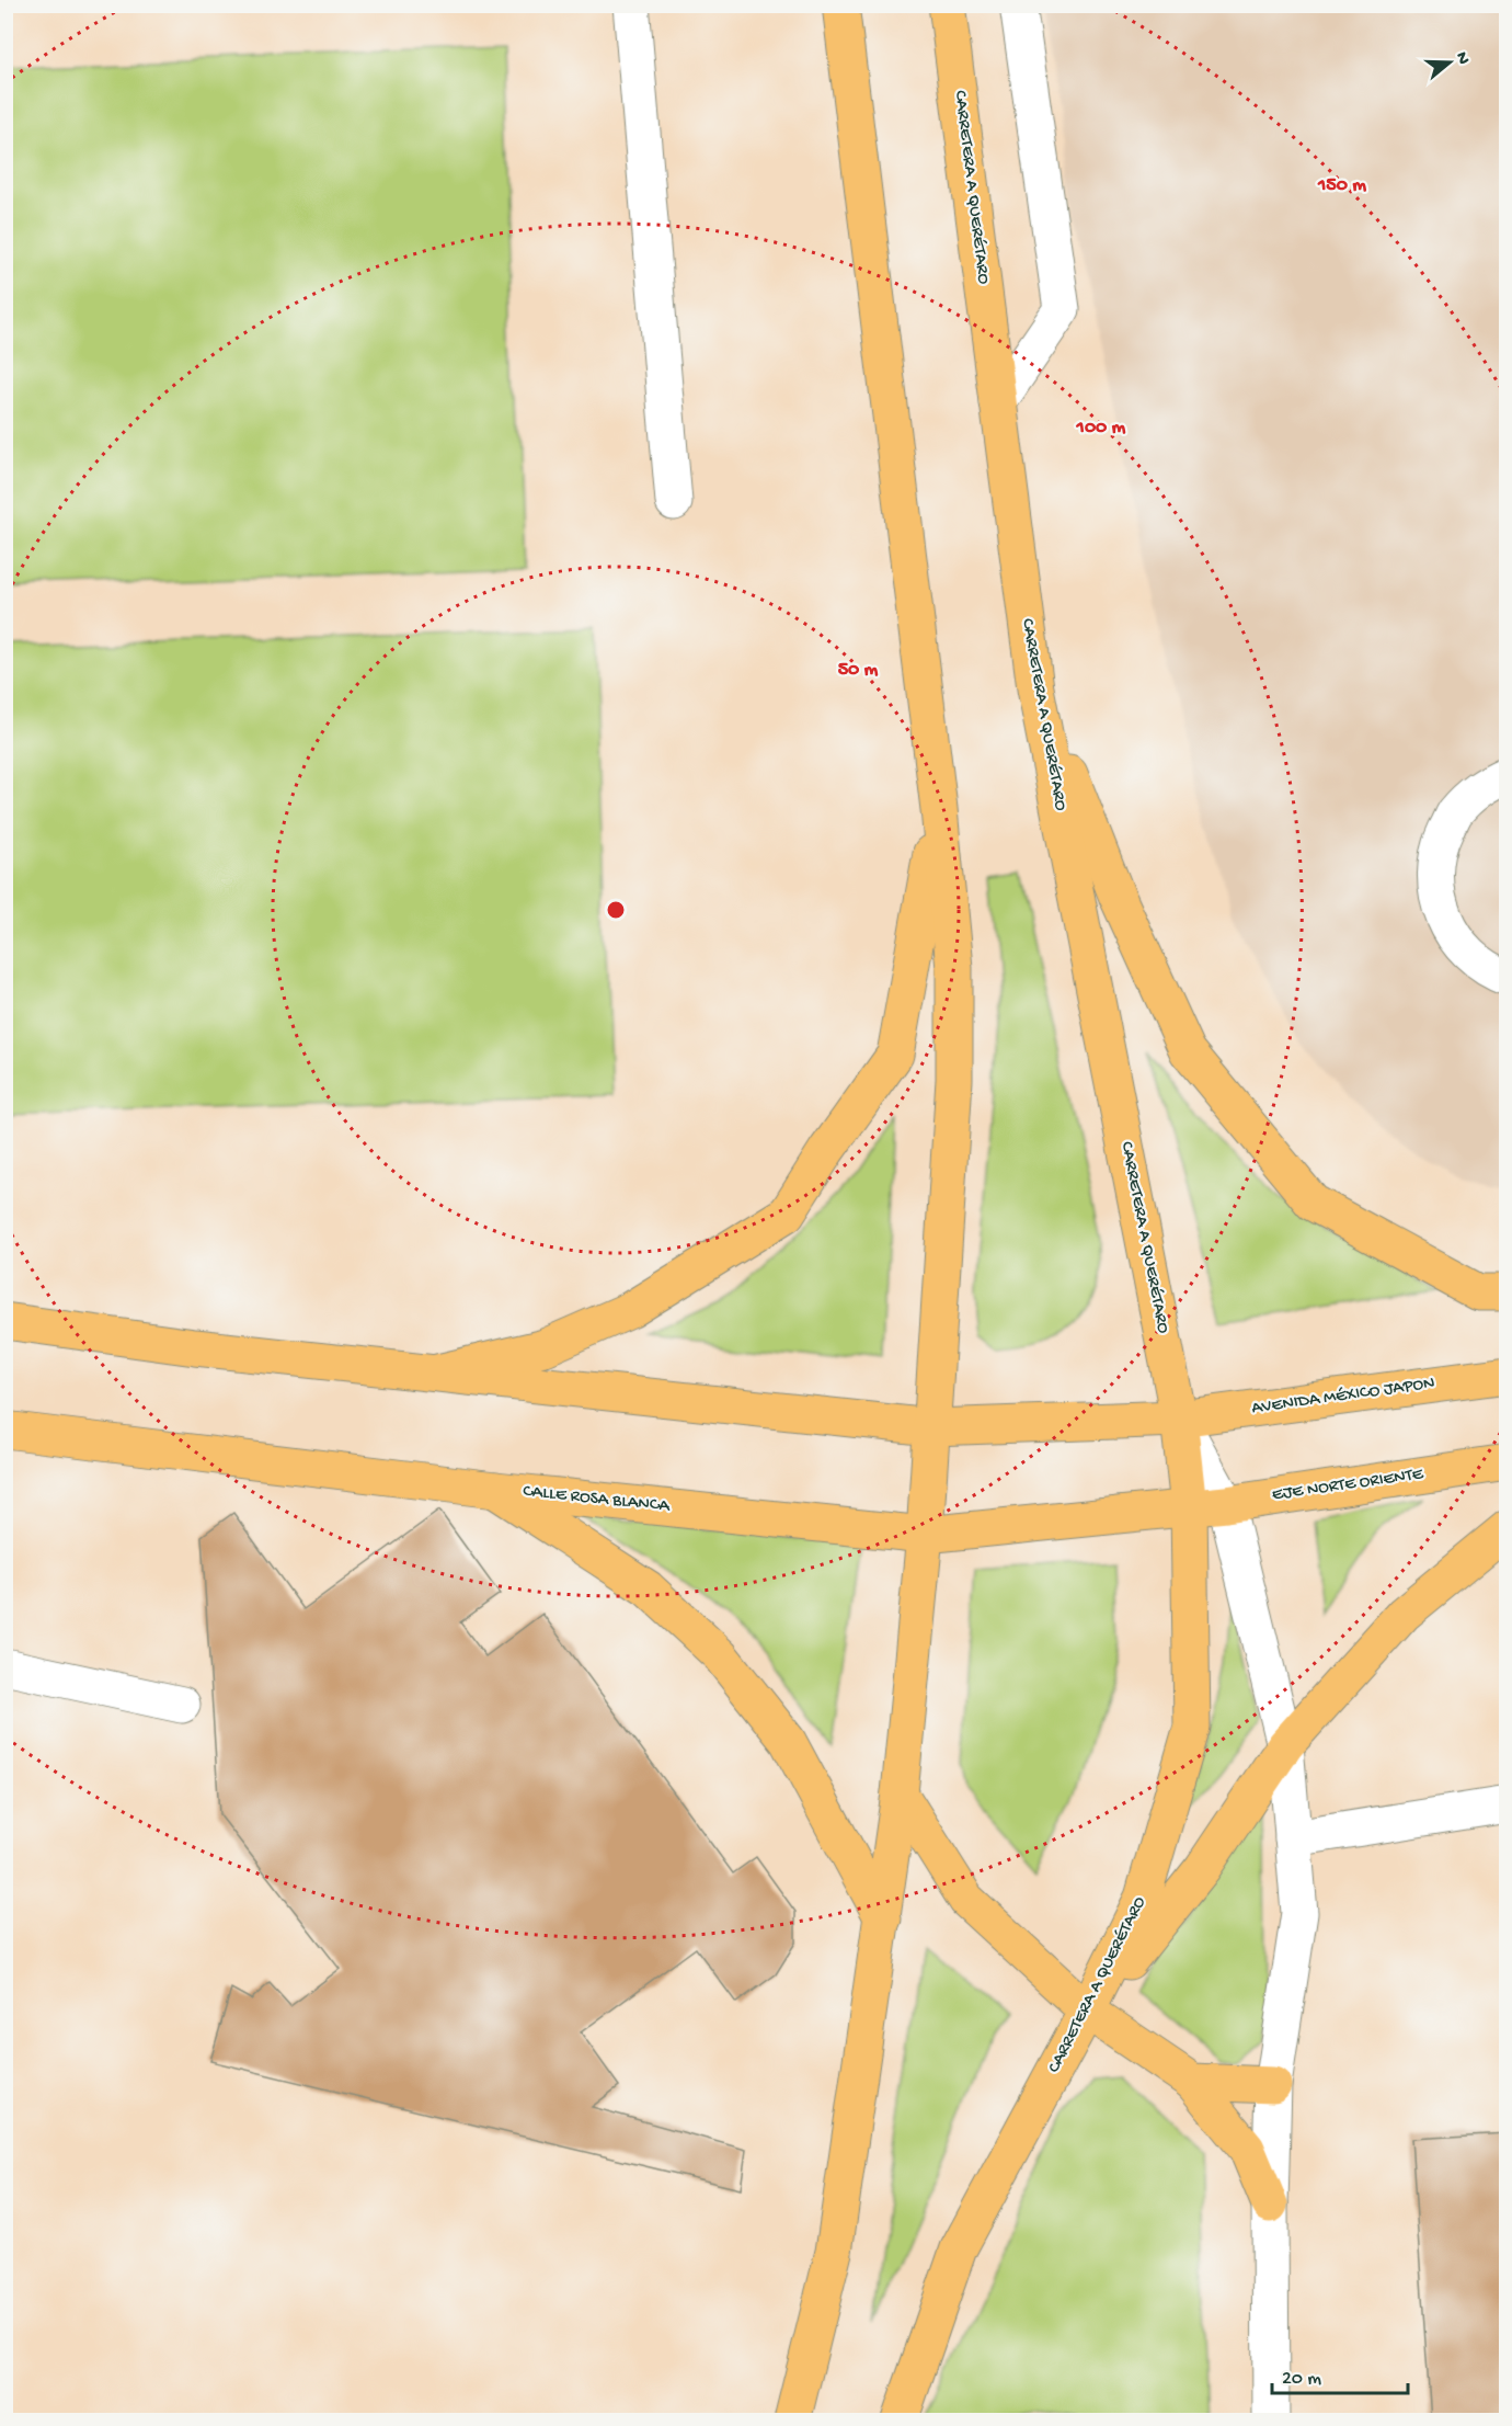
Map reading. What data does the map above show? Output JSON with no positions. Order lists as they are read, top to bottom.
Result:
{
  "streets": {
    "main road": [
      "CARRETERA A QUERÉTARO",
      "AVENIDA MÉXICO JAPON",
      "EJE NORTE ORIENTE",
      "CALLE ROSA BLANCA"
    ]
  },
  "crossings": [
    ["CARRETERA A QUERÉTARO", "AVENIDA MÉXICO JAPON"],
    ["CARRETERA A QUERÉTARO", "EJE NORTE ORIENTE"],
    ["CARRETERA A QUERÉTARO", "CALLE ROSA BLANCA"],
    ["EJE NORTE ORIENTE", "CALLE ROSA BLANCA"]
  ],
  "scale_bar": "20 m",
  "north": "right",
  "rings": ["150 m", "100 m", "50 m"]
}
